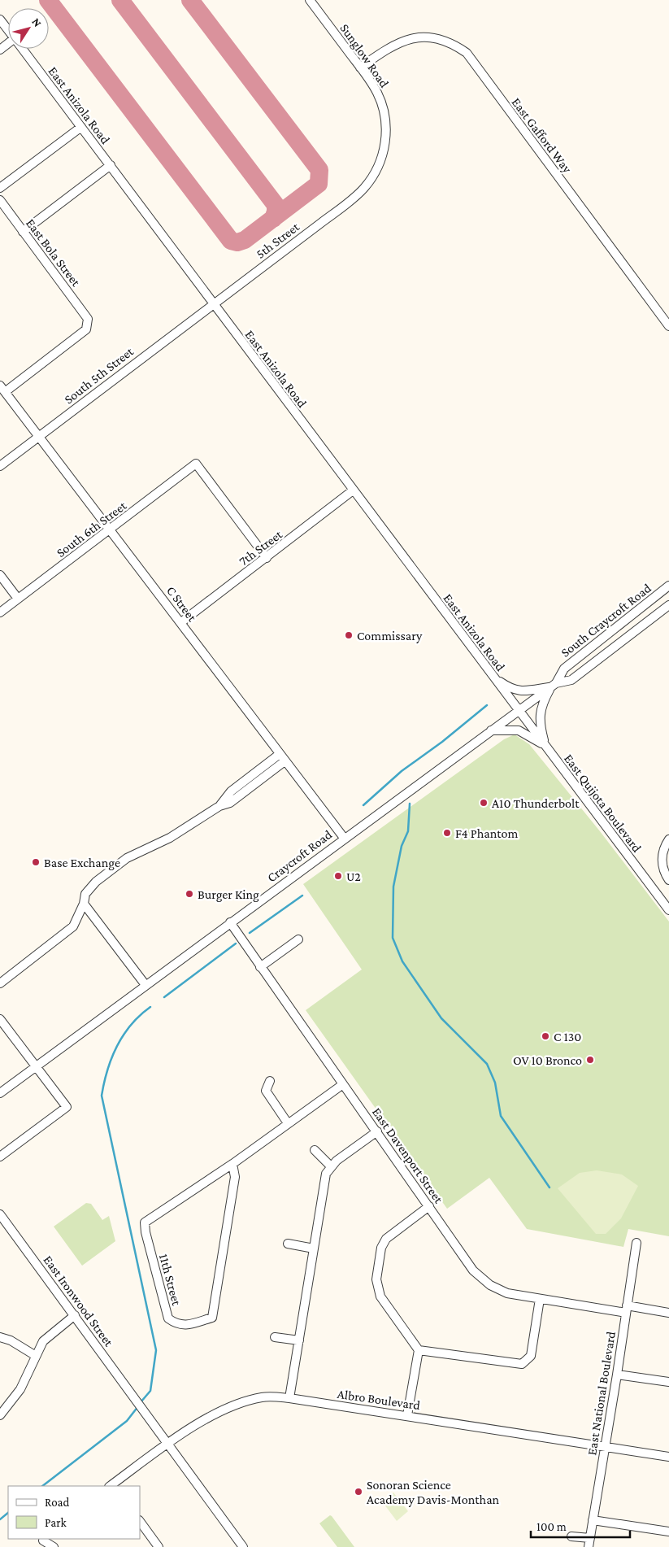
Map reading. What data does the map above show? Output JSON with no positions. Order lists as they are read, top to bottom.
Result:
{
  "streets": {
    "street": [
      "Sunglow Road",
      "East Anizola Road",
      "East Gafford Way",
      "5th Street",
      "East Bola Street",
      "South 5th Street",
      "South 6th Street",
      "7th Street",
      "C Street",
      "South Craycroft Road",
      "East Quijota Boulevard",
      "Craycroft Road",
      "East Davenport Street",
      "11th Street",
      "East Ironwood Street",
      "East National Boulevard",
      "Albro Boulevard"
    ]
  },
  "crossings": [
    ["Sunglow Road", "East Gafford Way"],
    ["Sunglow Road", "5th Street"],
    ["East Anizola Road", "5th Street"],
    ["East Anizola Road", "South 5th Street"],
    ["East Anizola Road", "7th Street"],
    ["East Anizola Road", "East Quijota Boulevard"],
    ["East Anizola Road", "Craycroft Road"],
    ["5th Street", "South 5th Street"],
    ["East Bola Street", "C Street"],
    ["South 5th Street", "C Street"],
    ["South 6th Street", "7th Street"],
    ["South 6th Street", "C Street"],
    ["7th Street", "C Street"],
    ["C Street", "Craycroft Road"],
    ["South Craycroft Road", "Craycroft Road"],
    ["East Quijota Boulevard", "Craycroft Road"],
    ["Craycroft Road", "East Davenport Street"],
    ["East Davenport Street", "11th Street"],
    ["East Davenport Street", "East National Boulevard"],
    ["East Ironwood Street", "Albro Boulevard"],
    ["East National Boulevard", "Albro Boulevard"]
  ],
  "places": [
    "Commissary",
    "A10 Thunderbolt",
    "F4 Phantom",
    "Base Exchange",
    "U2",
    "Burger King",
    "C 130",
    "OV 10 Bronco",
    "Sonoran Science Academy Davis-Monthan"
  ],
  "legend": ["Road", "Park"],
  "scale_bar": "100 m",
  "north": "top right"
}
